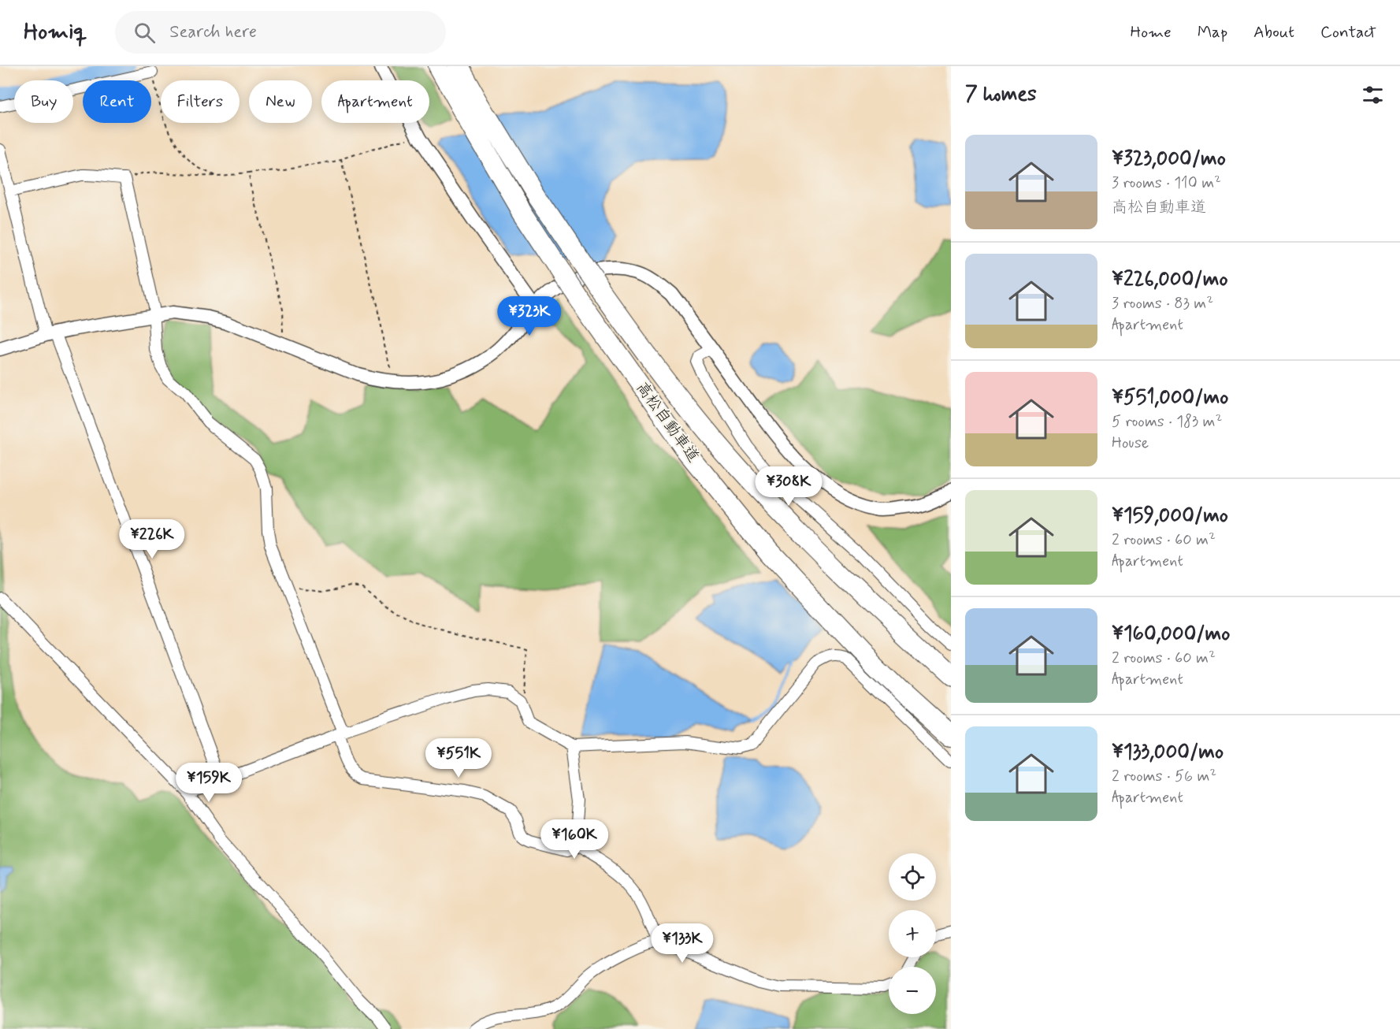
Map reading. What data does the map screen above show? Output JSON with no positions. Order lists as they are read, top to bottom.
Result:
{
  "streets": {
    "highway": ["高松自動車道"]
  },
  "page": {
    "header": "Homiq",
    "search": "Search here",
    "nav": [
      "Home",
      "Map",
      "About",
      "Contact"
    ],
    "heading": "7 homes",
    "chip": [
      "Buy",
      "Rent",
      "Filters",
      "New",
      "Apartment"
    ],
    "list": [
      {
        "name": "¥323,000/mo",
        "note": "3 rooms · 110 m² · 高松自動車道"
      },
      {
        "name": "¥226,000/mo",
        "note": "3 rooms · 83 m² · Apartment"
      },
      {
        "name": "¥551,000/mo",
        "note": "5 rooms · 183 m² · House"
      },
      {
        "name": "¥159,000/mo",
        "note": "2 rooms · 60 m² · Apartment"
      },
      {
        "name": "¥160,000/mo",
        "note": "2 rooms · 60 m² · Apartment"
      },
      {
        "name": "¥133,000/mo",
        "note": "2 rooms · 56 m² · Apartment"
      }
    ],
    "price": [
      "¥323K",
      "¥308K",
      "¥226K",
      "¥551K",
      "¥159K",
      "¥160K",
      "¥133K"
    ],
    "map_buttons": ["+", "−"]
  }
}
